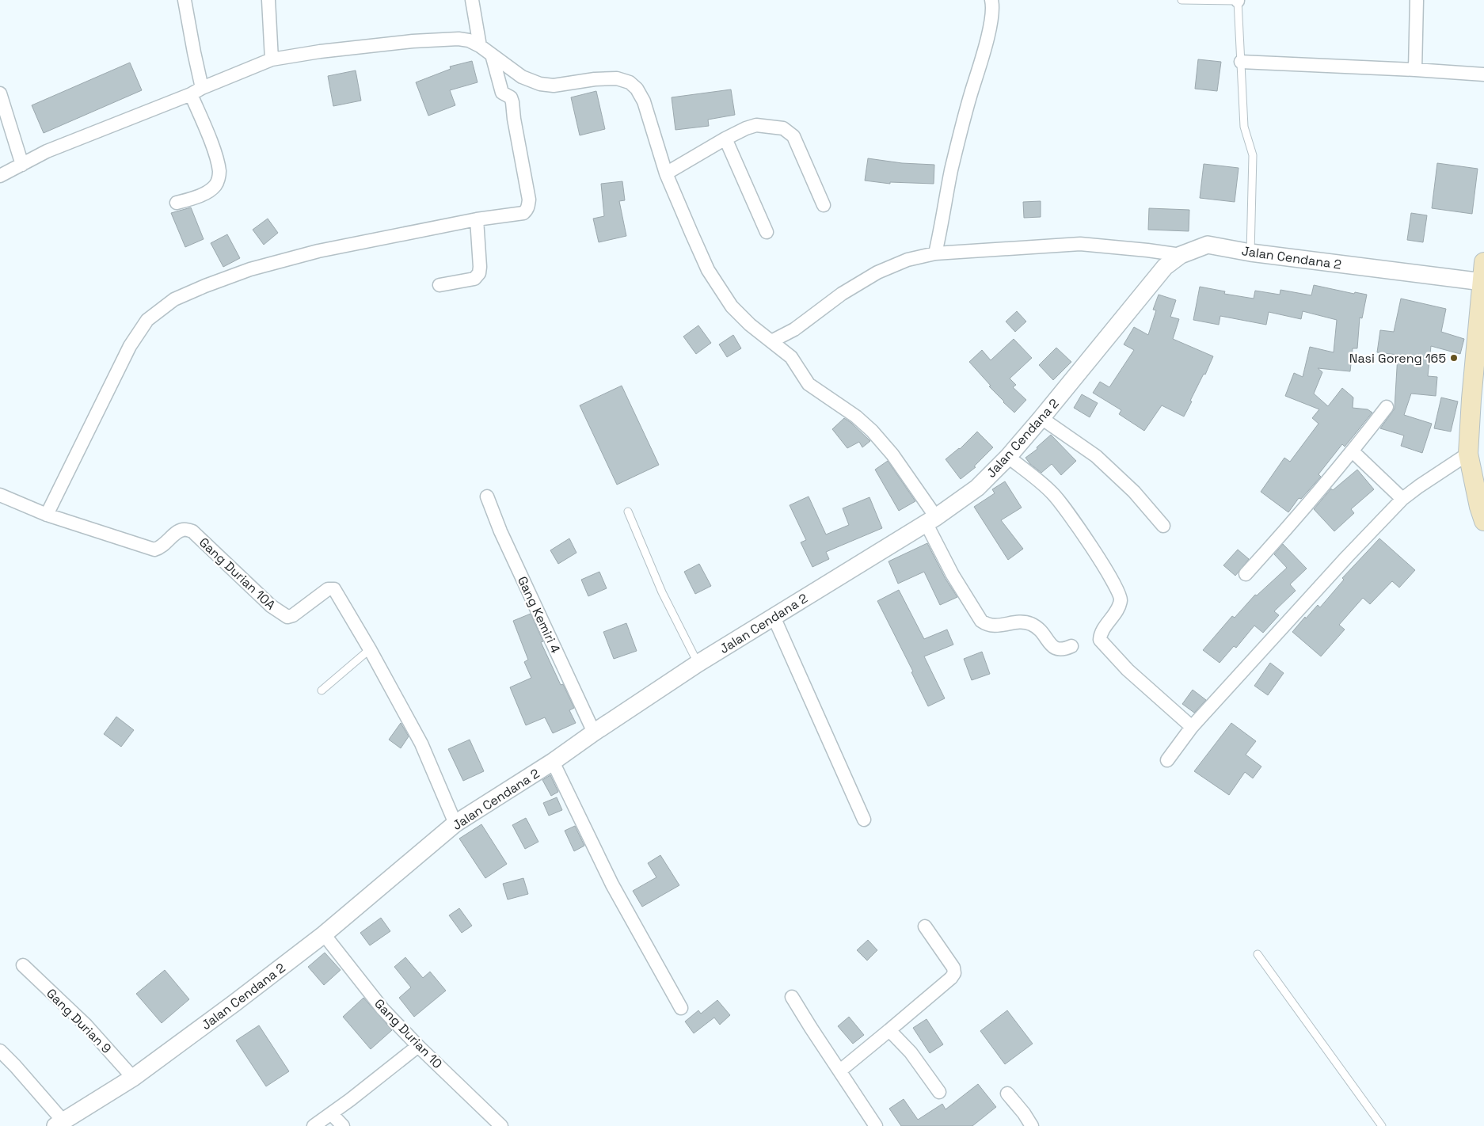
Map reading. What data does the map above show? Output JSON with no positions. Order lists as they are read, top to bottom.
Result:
{
  "streets": {
    "street": [
      "Jalan Cendana 2",
      "Gang Durian 10A",
      "Gang Kemiri 4",
      "Gang Durian 9",
      "Gang Durian 10"
    ]
  },
  "crossings": [
    ["Jalan Cendana 2", "Gang Durian 10A"],
    ["Jalan Cendana 2", "Gang Kemiri 4"],
    ["Jalan Cendana 2", "Gang Durian 9"],
    ["Jalan Cendana 2", "Gang Durian 10"]
  ],
  "places": ["Nasi Goreng 165"]
}
